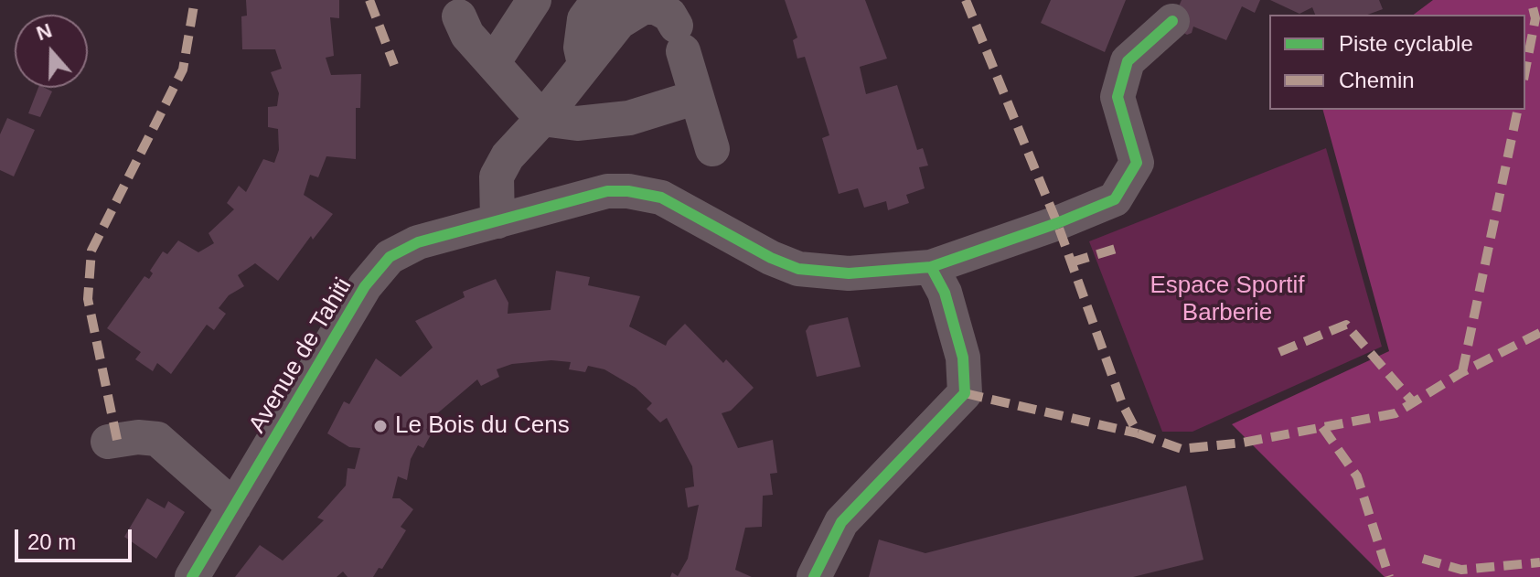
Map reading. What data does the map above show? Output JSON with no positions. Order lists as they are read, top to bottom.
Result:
{
  "streets": {
    "street": ["Avenue de Tahiti"]
  },
  "parks": ["Espace Sportif Barberie"],
  "places": ["Le Bois du Cens"],
  "legend": ["Piste cyclable", "Chemin"],
  "scale_bar": "20 m",
  "north": "top"
}
